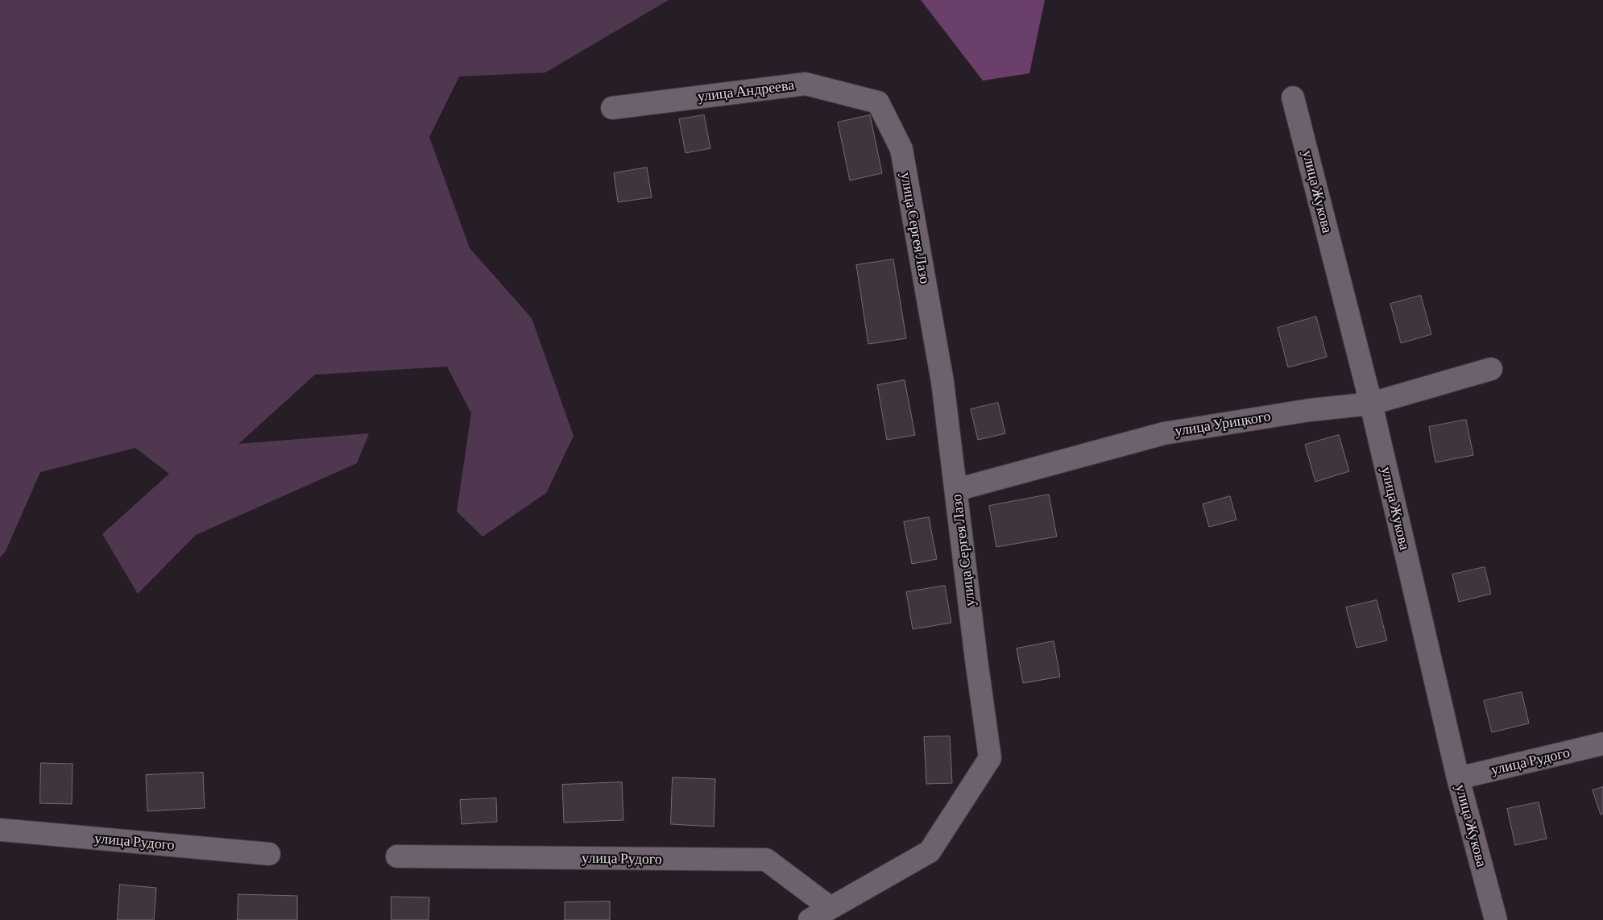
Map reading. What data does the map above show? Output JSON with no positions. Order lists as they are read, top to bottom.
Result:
{
  "streets": {
    "street": [
      "улица Андреева",
      "улица Жукова",
      "улица Сергея Лазо",
      "улица Урицкого",
      "улица Рудого"
    ]
  },
  "crossings": [
    ["улица Андреева", "улица Сергея Лазо"],
    ["улица Жукова", "улица Урицкого"],
    ["улица Жукова", "улица Рудого"],
    ["улица Сергея Лазо", "улица Урицкого"],
    ["улица Сергея Лазо", "улица Рудого"]
  ]
}
